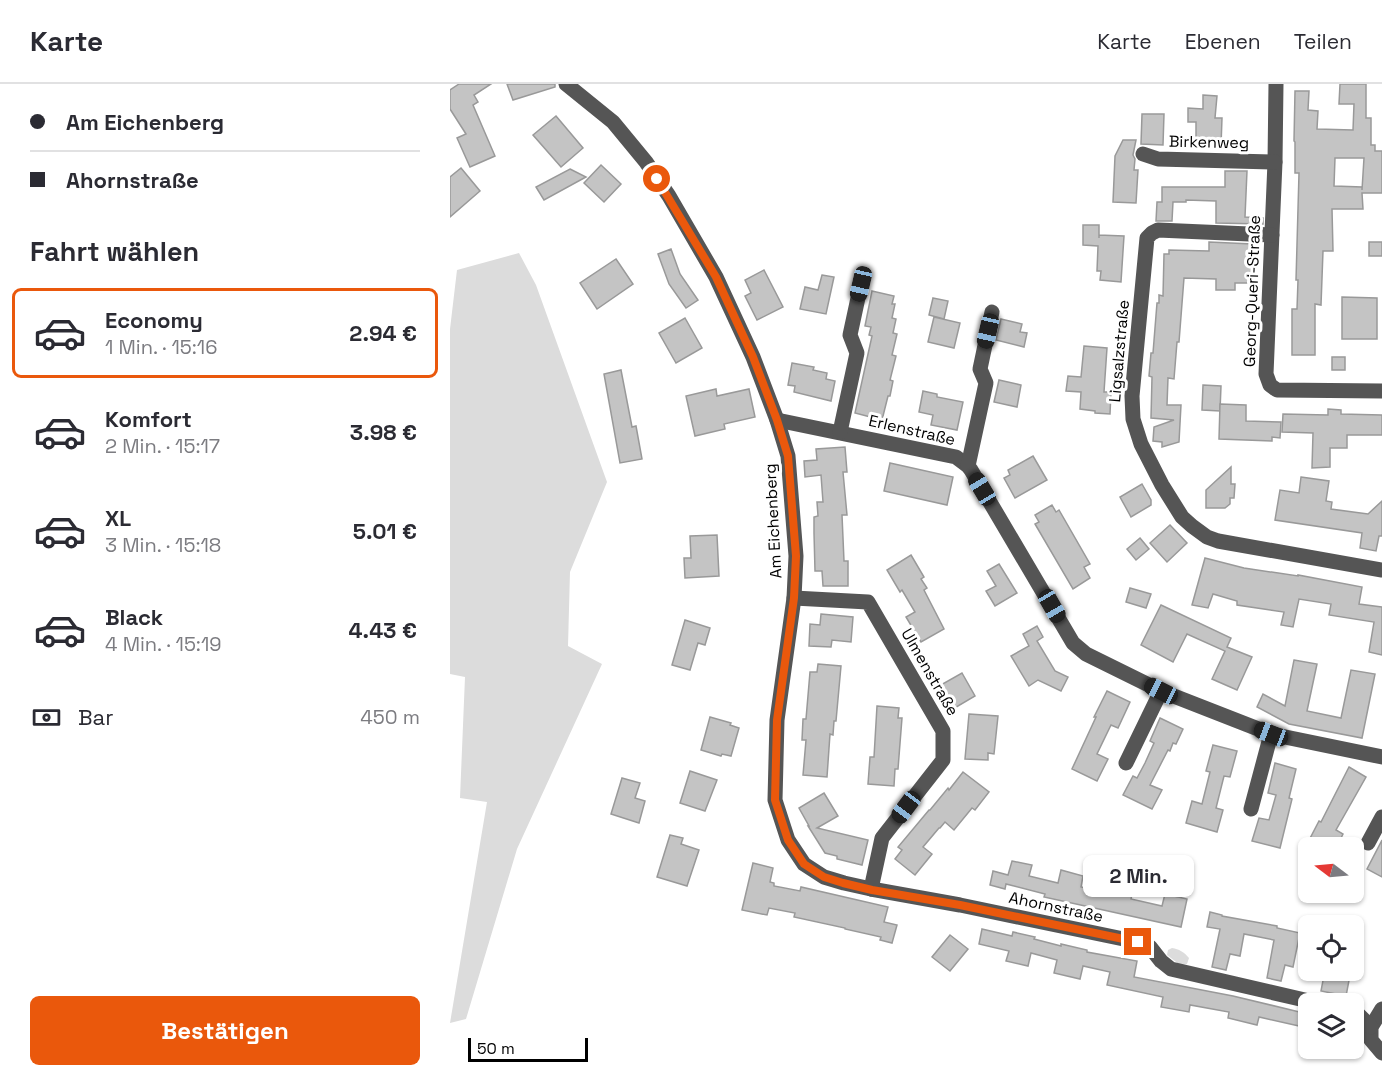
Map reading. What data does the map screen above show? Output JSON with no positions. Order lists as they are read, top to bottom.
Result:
{
  "streets": {
    "street": [
      "Birkenweg",
      "Georg-Queri-Straße",
      "Ligsalzstraße",
      "Erlenstraße",
      "Am Eichenberg",
      "Ulmenstraße",
      "Ahornstraße"
    ]
  },
  "crossings": [
    ["Birkenweg", "Georg-Queri-Straße"],
    ["Georg-Queri-Straße", "Ligsalzstraße"],
    ["Erlenstraße", "Am Eichenberg"],
    ["Am Eichenberg", "Ulmenstraße"],
    ["Am Eichenberg", "Ahornstraße"],
    ["Ulmenstraße", "Ahornstraße"]
  ],
  "scale_bar": "50 m",
  "north": "left",
  "page": {
    "header": "Karte",
    "nav": ["Karte", "Ebenen", "Teilen"],
    "banner": ["Am Eichenberg", "Ahornstraße"],
    "heading": "Fahrt wählen",
    "list": [
      {
        "name": "Economy",
        "note": "1 Min. · 15:16",
        "value": "2.94 €"
      },
      {
        "name": "Komfort",
        "note": "2 Min. · 15:17",
        "value": "3.98 €"
      },
      {
        "name": "XL",
        "note": "3 Min. · 15:18",
        "value": "5.01 €"
      },
      {
        "name": "Black",
        "note": "4 Min. · 15:19",
        "value": "4.43 €"
      }
    ],
    "pay": ["Bar", "450 m"],
    "bubble": "2 Min.",
    "buttons": "Bestätigen",
    "scale": "50 m"
  }
}
